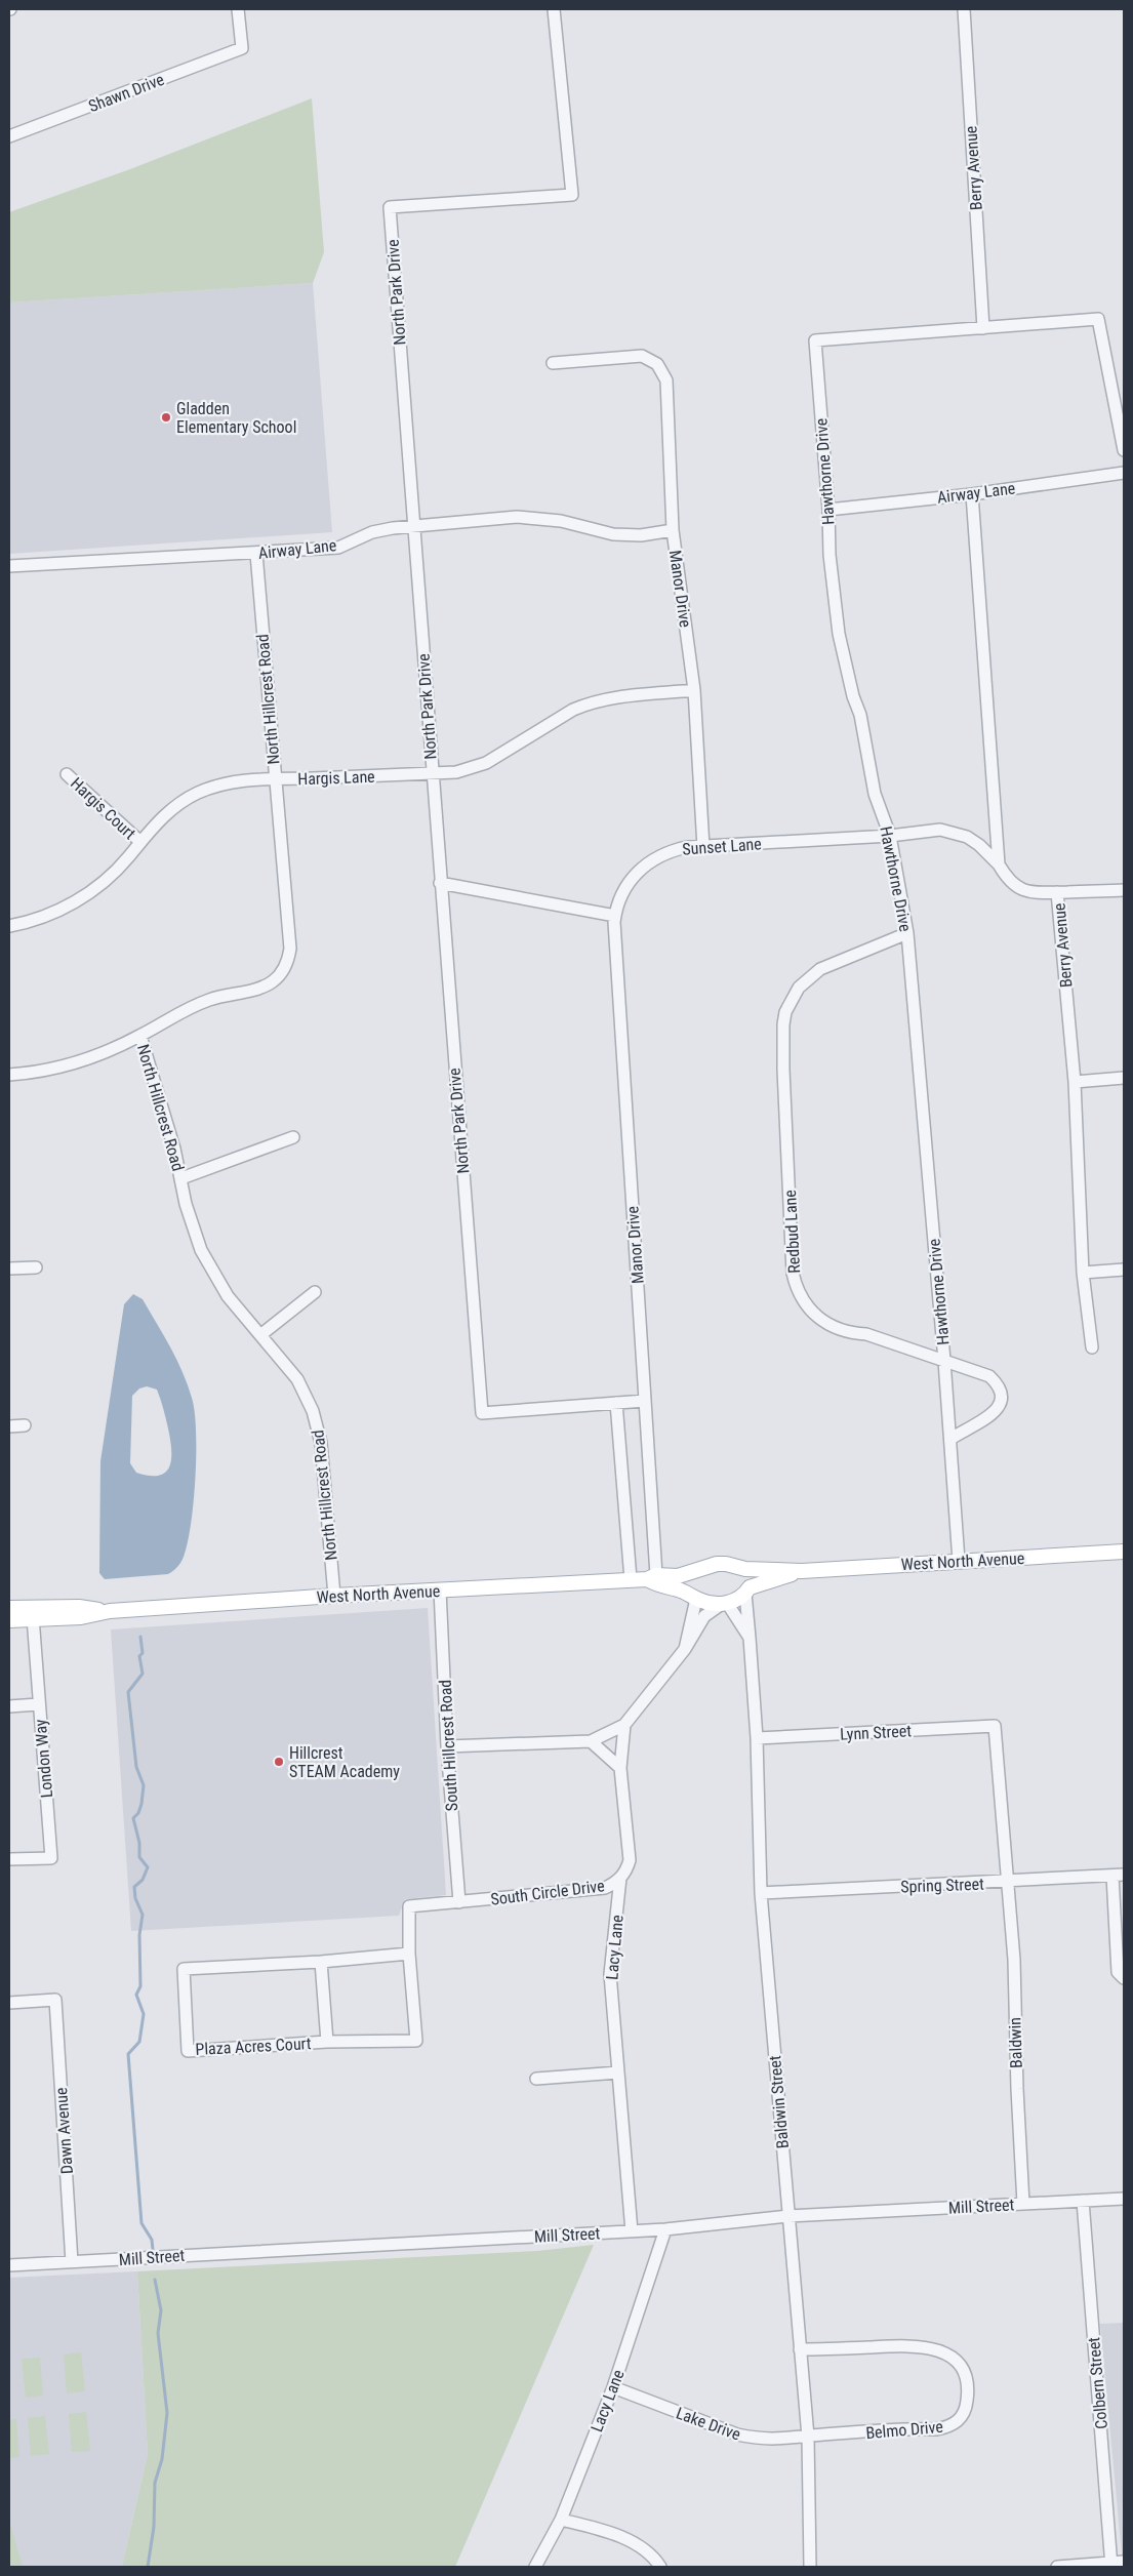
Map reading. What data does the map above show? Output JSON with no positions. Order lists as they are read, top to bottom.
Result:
{
  "streets": {
    "main road": ["West North Avenue"],
    "street": [
      "Shawn Drive",
      "Berry Avenue",
      "North Park Drive",
      "Hawthorne Drive",
      "Airway Lane",
      "Manor Drive",
      "North Hillcrest Road",
      "Hargis Lane",
      "Hargis Court",
      "Sunset Lane",
      "Redbud Lane",
      "Lynn Street",
      "South Hillcrest Road",
      "London Way",
      "Spring Street",
      "South Circle Drive",
      "Lacy Lane",
      "Baldwin",
      "Plaza Acres Court",
      "Baldwin Street",
      "Dawn Avenue",
      "Mill Street",
      "Colbern Street",
      "Lake Drive",
      "Belmo Drive"
    ]
  },
  "crossings": [
    ["Berry Avenue", "Hawthorne Drive"],
    ["Berry Avenue", "Sunset Lane"],
    ["North Park Drive", "Airway Lane"],
    ["North Park Drive", "Manor Drive"],
    ["North Park Drive", "Hargis Lane"],
    ["Hawthorne Drive", "Airway Lane"],
    ["Hawthorne Drive", "Sunset Lane"],
    ["Hawthorne Drive", "Redbud Lane"],
    ["Hawthorne Drive", "West North Avenue"],
    ["Airway Lane", "Manor Drive"],
    ["Airway Lane", "North Hillcrest Road"],
    ["Manor Drive", "Hargis Lane"],
    ["Manor Drive", "Sunset Lane"],
    ["Manor Drive", "West North Avenue"],
    ["North Hillcrest Road", "Hargis Lane"],
    ["North Hillcrest Road", "West North Avenue"],
    ["Hargis Lane", "Hargis Court"],
    ["West North Avenue", "South Hillcrest Road"],
    ["West North Avenue", "London Way"],
    ["West North Avenue", "Baldwin Street"],
    ["Lynn Street", "Baldwin"],
    ["Lynn Street", "Baldwin Street"],
    ["South Hillcrest Road", "South Circle Drive"],
    ["Spring Street", "Baldwin"],
    ["Spring Street", "Baldwin Street"],
    ["South Circle Drive", "Lacy Lane"],
    ["South Circle Drive", "Plaza Acres Court"],
    ["Lacy Lane", "Mill Street"],
    ["Lacy Lane", "Lake Drive"],
    ["Baldwin", "Mill Street"],
    ["Baldwin Street", "Mill Street"],
    ["Baldwin Street", "Lake Drive"],
    ["Baldwin Street", "Belmo Drive"],
    ["Dawn Avenue", "Mill Street"],
    ["Mill Street", "Colbern Street"],
    ["Lake Drive", "Belmo Drive"]
  ],
  "places": ["Gladden Elementary School", "Hillcrest STEAM Academy"]
}
